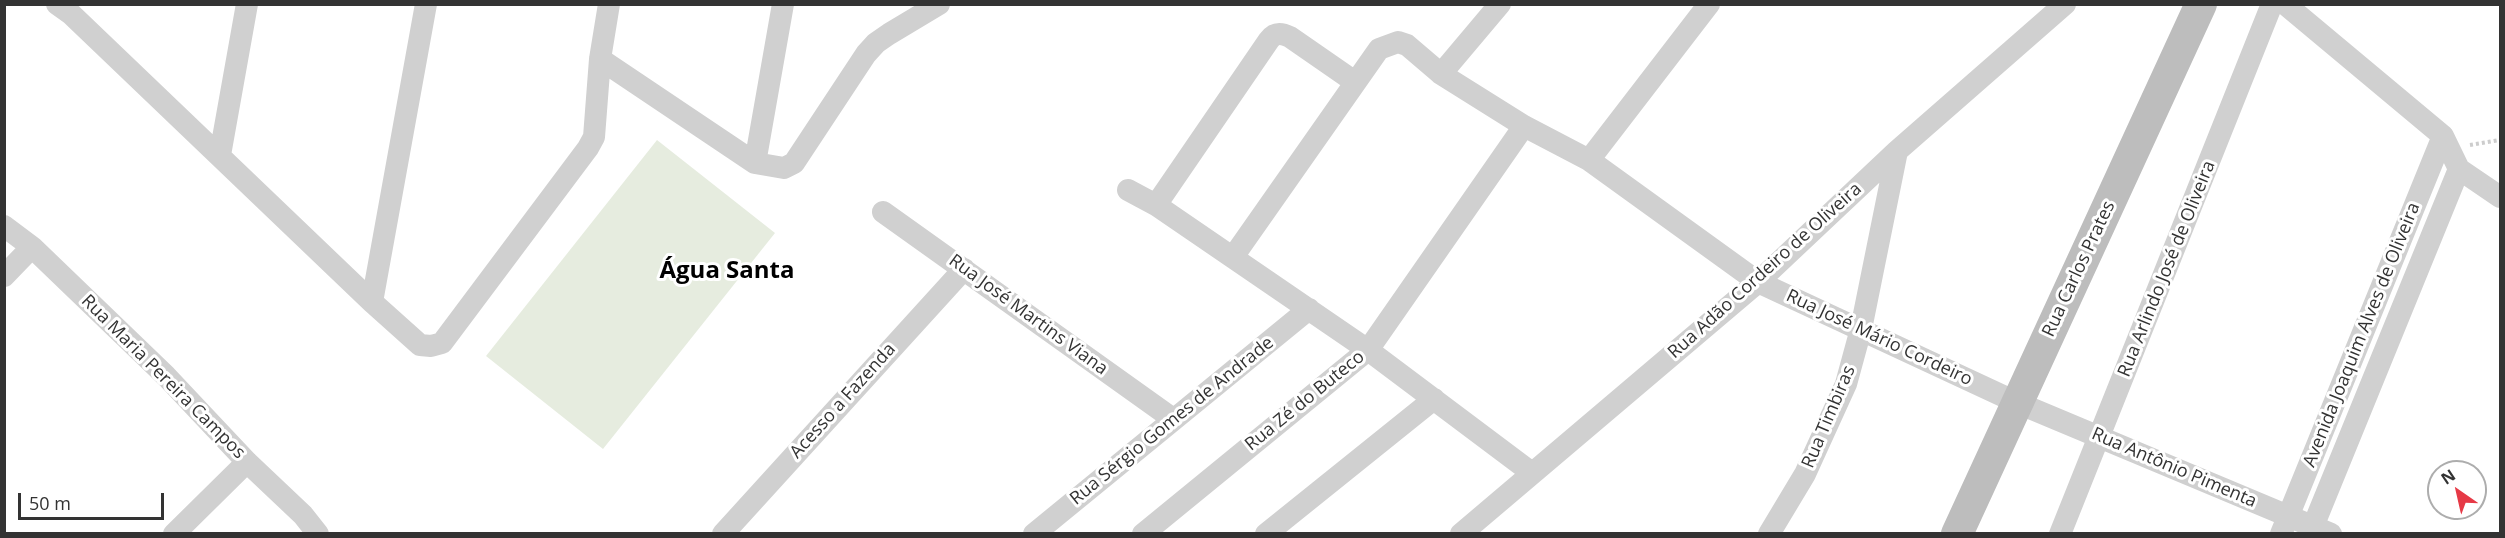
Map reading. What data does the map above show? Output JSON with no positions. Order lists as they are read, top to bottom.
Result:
{
  "streets": {
    "street": [
      "Rua Carlos Prates",
      "Rua Arlindo José de Oliveira",
      "Rua Adão Cordeiro de Oliveira",
      "Rua José Martins Viana",
      "Avenida Joaquim Alves de Oliveira",
      "Rua José Mário Cordeiro",
      "Rua Maria Pereira Campos",
      "Acesso a Fazenda",
      "Rua Zé do Buteco",
      "Rua Timbiras",
      "Rua Sérgio Gomes de Andrade",
      "Rua Antônio Pimenta"
    ]
  },
  "crossings": [
    ["Rua Carlos Prates", "Rua José Mário Cordeiro"],
    ["Rua Carlos Prates", "Rua Antônio Pimenta"],
    ["Rua Arlindo José de Oliveira", "Rua Antônio Pimenta"],
    ["Rua Adão Cordeiro de Oliveira", "Rua José Mário Cordeiro"],
    ["Rua Adão Cordeiro de Oliveira", "Rua Timbiras"],
    ["Rua José Martins Viana", "Acesso a Fazenda"],
    ["Rua José Martins Viana", "Rua Sérgio Gomes de Andrade"],
    ["Avenida Joaquim Alves de Oliveira", "Rua Antônio Pimenta"],
    ["Rua José Mário Cordeiro", "Rua Zé do Buteco"],
    ["Rua José Mário Cordeiro", "Rua Timbiras"],
    ["Rua José Mário Cordeiro", "Rua Antônio Pimenta"]
  ],
  "districts": ["Água Santa"],
  "scale_bar": "50 m",
  "north": "top left"
}
